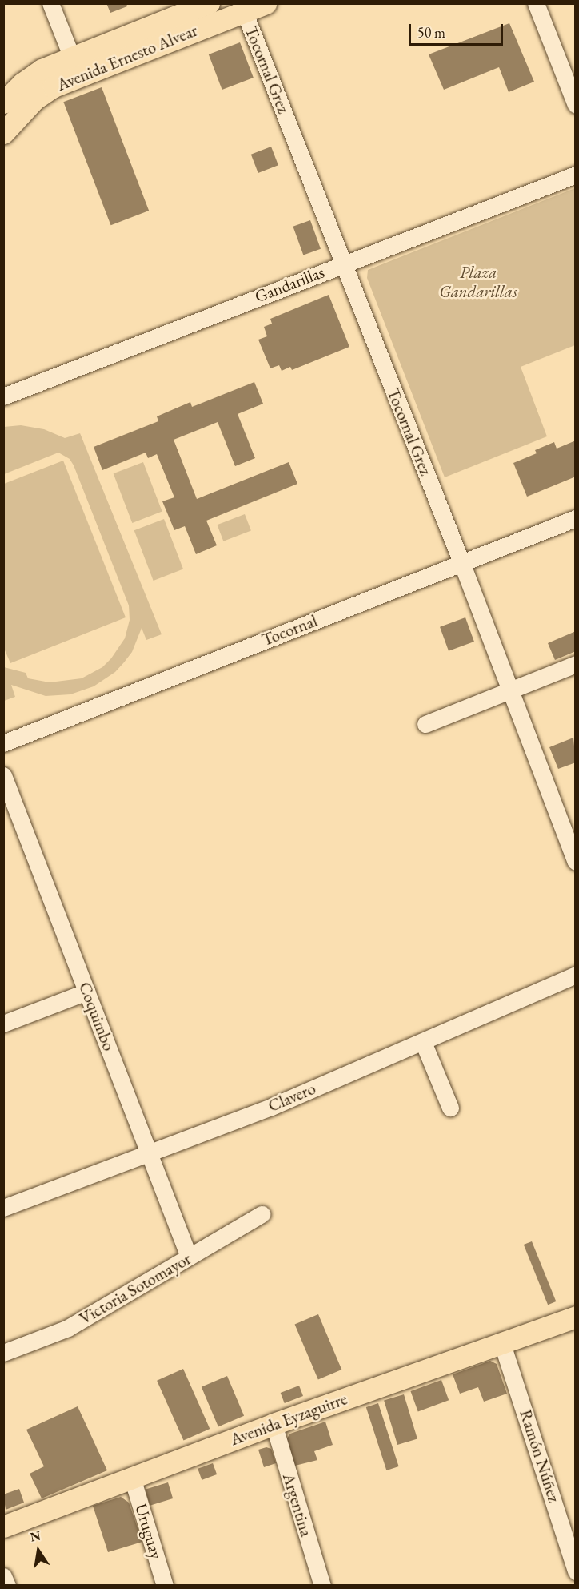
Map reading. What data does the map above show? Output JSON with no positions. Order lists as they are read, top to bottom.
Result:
{
  "streets": {
    "main road": ["Avenida Ernesto Alvear", "Avenida Eyzaguirre"],
    "street": [
      "Tocornal Grez",
      "Gandarillas",
      "Tocornal",
      "Coquimbo",
      "Clavero",
      "Victoria Sotomayor",
      "Ramón Núñez",
      "Argentina",
      "Uruguay"
    ]
  },
  "crossings": [
    ["Avenida Ernesto Alvear", "Tocornal Grez"],
    ["Tocornal Grez", "Gandarillas"],
    ["Tocornal Grez", "Tocornal"],
    ["Coquimbo", "Clavero"],
    ["Coquimbo", "Victoria Sotomayor"],
    ["Avenida Eyzaguirre", "Ramón Núñez"],
    ["Avenida Eyzaguirre", "Argentina"],
    ["Avenida Eyzaguirre", "Uruguay"]
  ],
  "parks": ["Plaza Gandarillas"],
  "scale_bar": "50 m",
  "north": "top"
}
